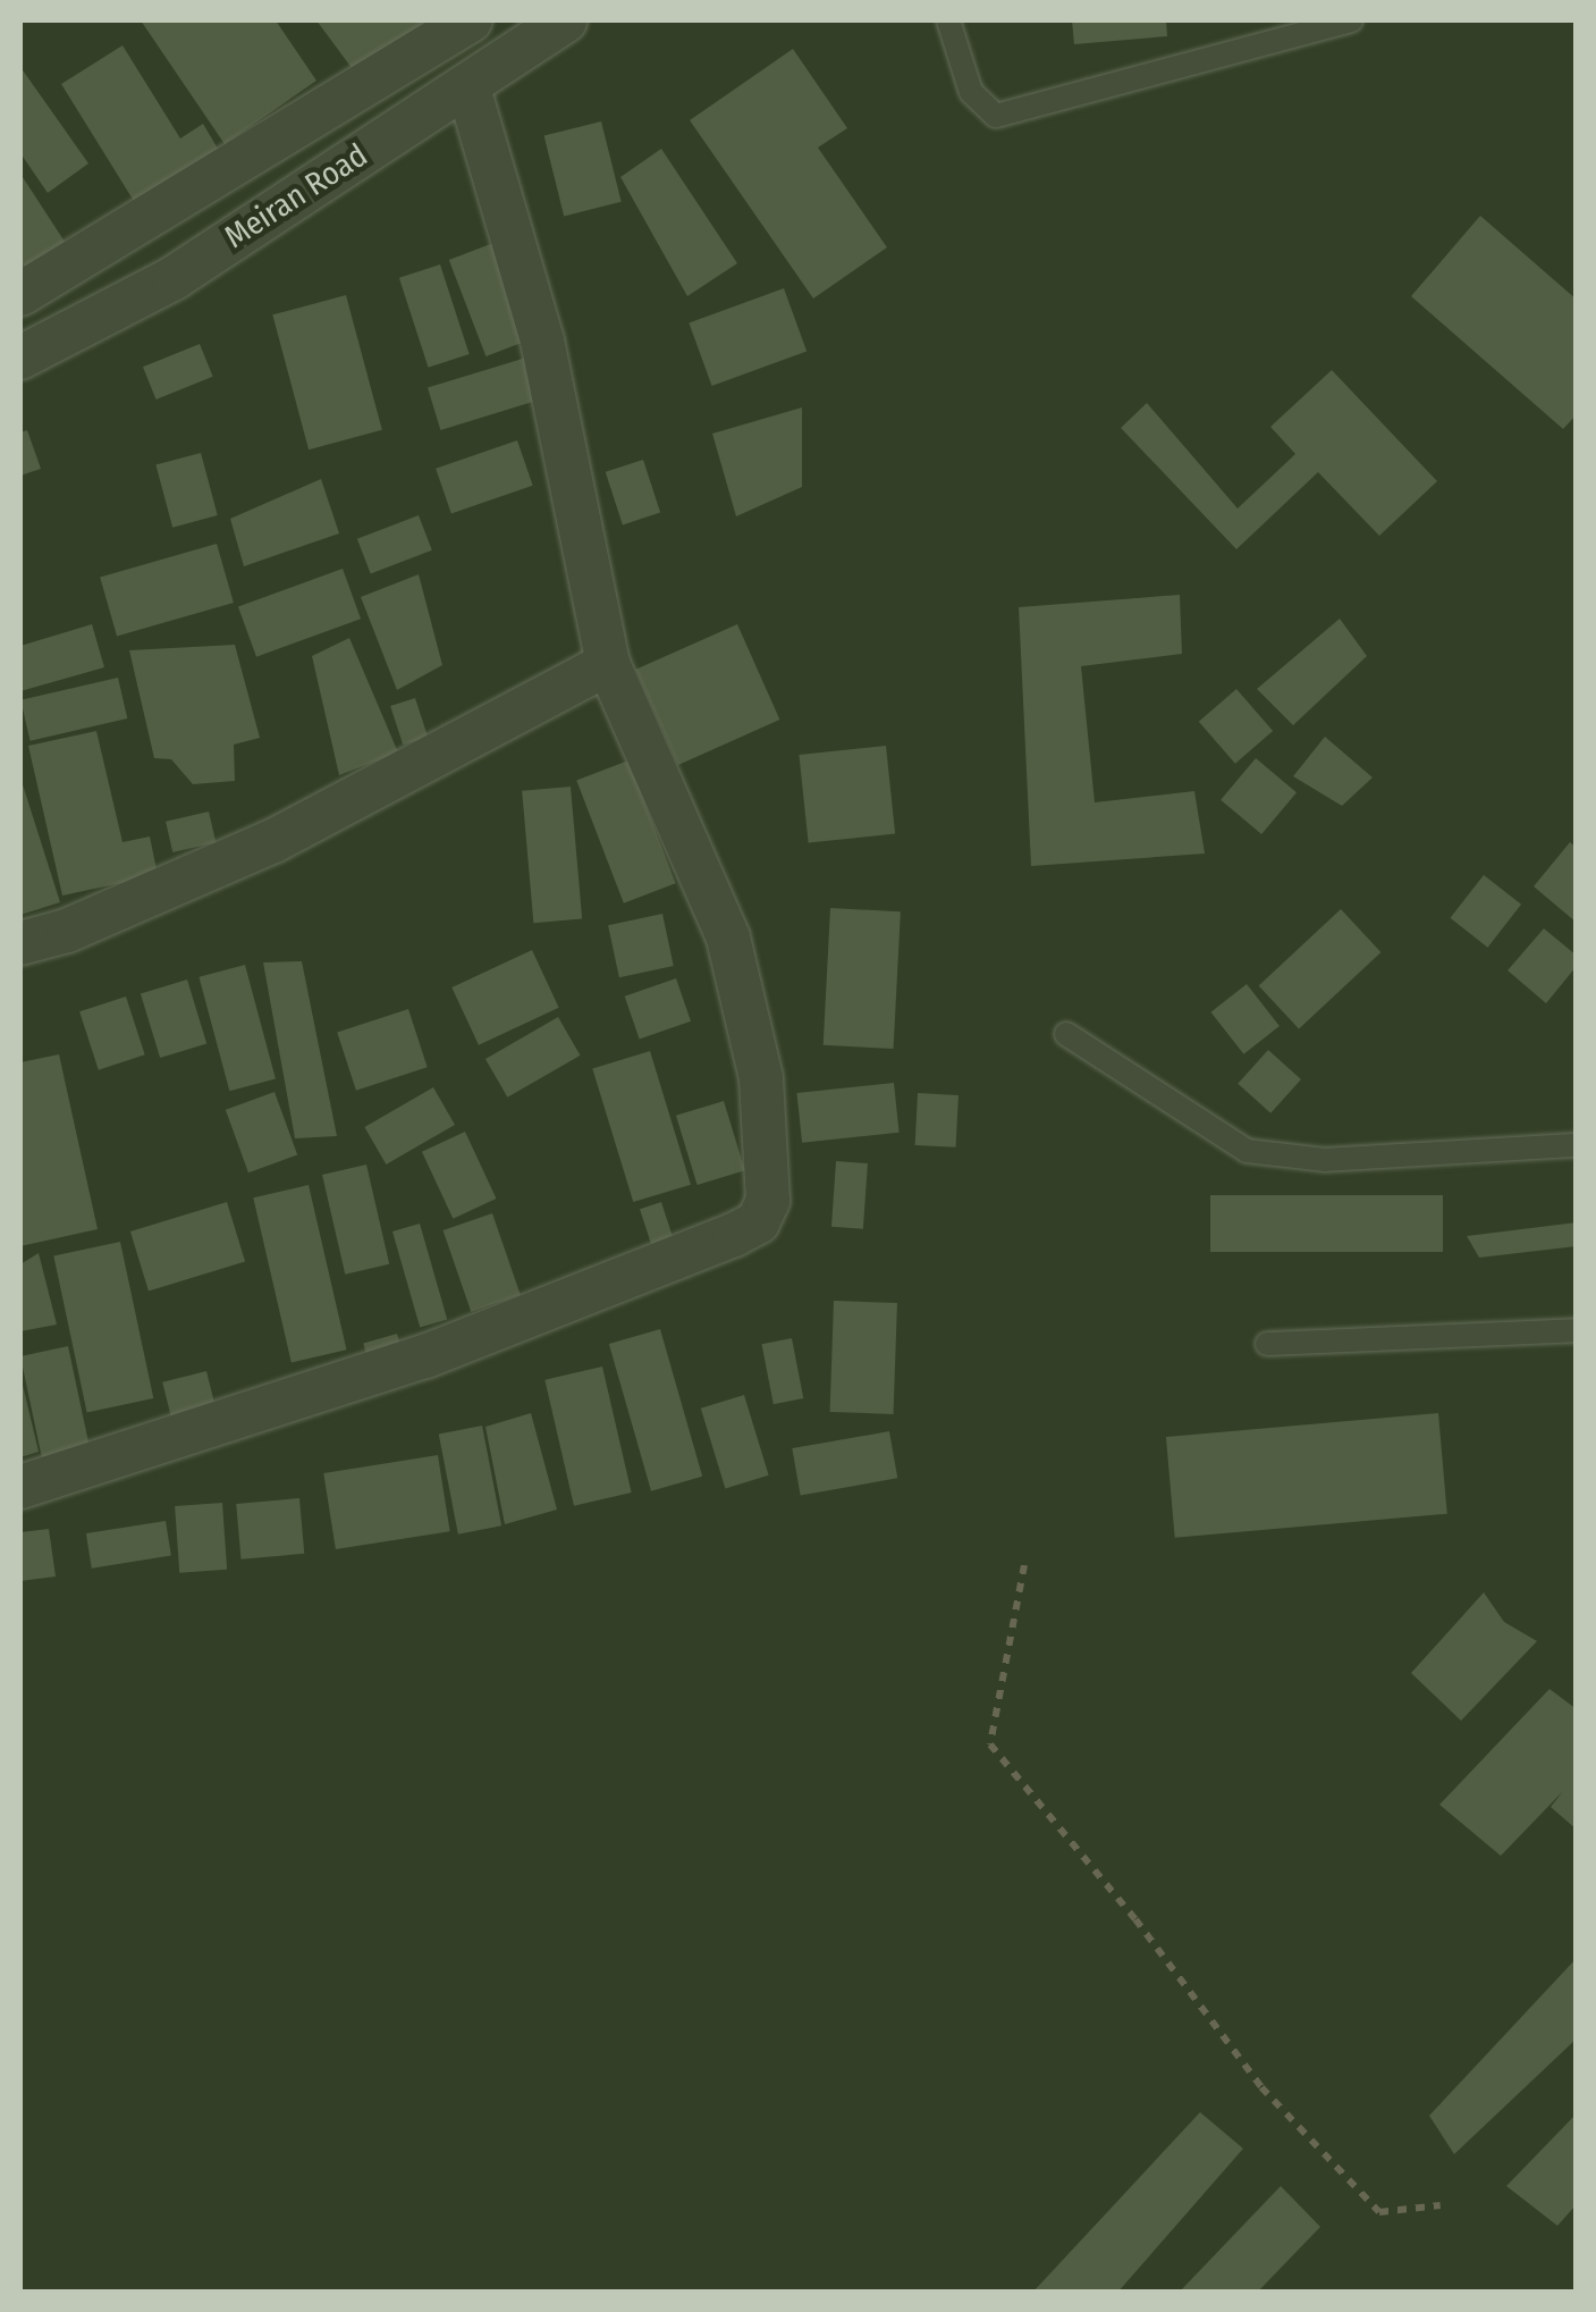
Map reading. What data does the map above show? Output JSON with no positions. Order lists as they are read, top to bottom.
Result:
{
  "streets": {
    "street": ["Meiran Road"]
  }
}
